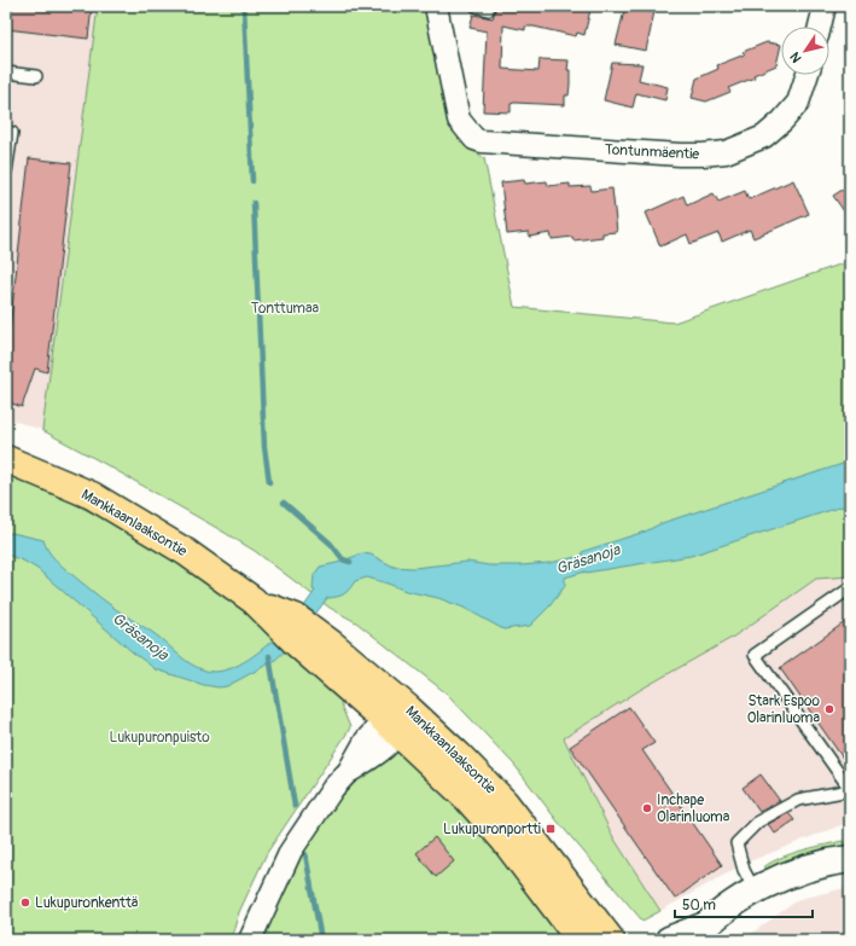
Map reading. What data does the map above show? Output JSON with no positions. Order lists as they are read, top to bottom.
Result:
{
  "streets": {
    "main road": ["Mankkaanlaaksontie"],
    "street": ["Tontunmäentie"]
  },
  "water": ["Gräsanoja"],
  "parks": ["Tonttumaa", "Lukupuronpuisto"],
  "places": {
    "other": ["Stark Espoo Olarinluoma", "Inchape Olarinluoma", "Lukupuronkenttä"],
    "transit": ["Lukupuronportti"]
  },
  "scale_bar": "50 m",
  "north": "bottom left"
}
